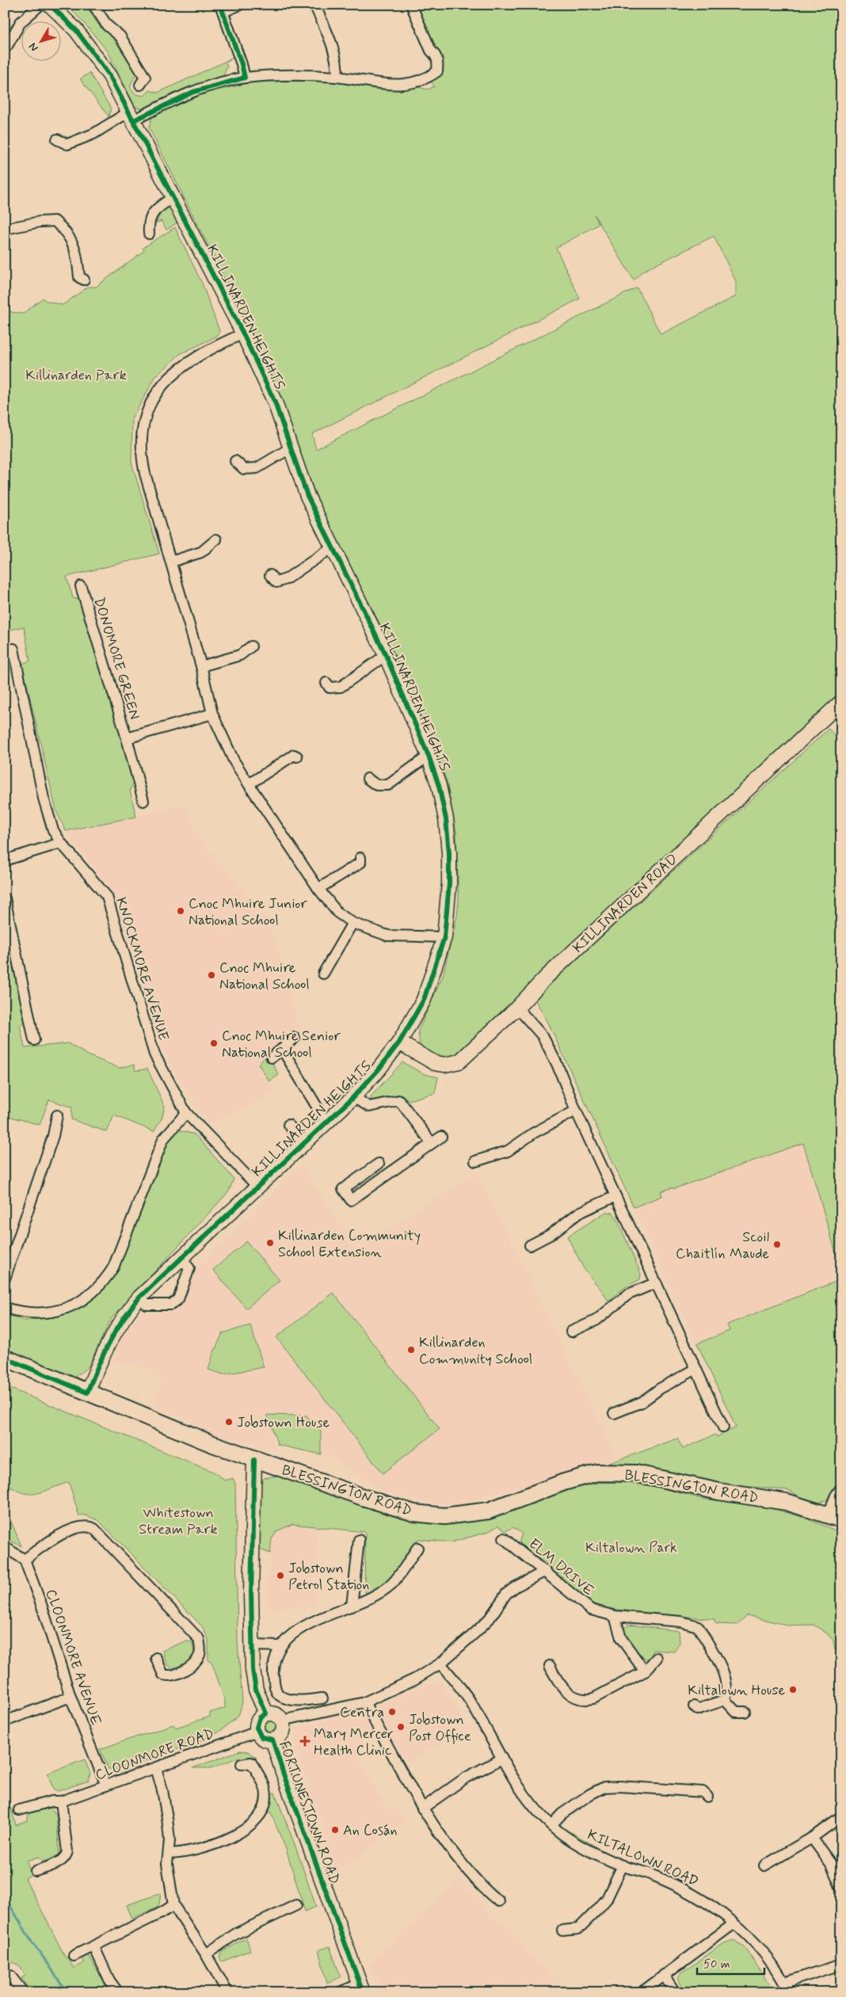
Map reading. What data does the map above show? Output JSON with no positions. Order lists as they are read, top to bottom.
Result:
{
  "streets": {
    "main road": ["BLESSINGTON ROAD"],
    "street": [
      "KILLINARDEN HEIGHTS",
      "DONOMORE GREEN",
      "KILLINARDEN ROAD",
      "KNOCKMORE AVENUE",
      "ELM DRIVE",
      "CLOONMORE AVENUE",
      "CLOONMORE ROAD",
      "FORTUNESTOWN ROAD",
      "KILTALOWN ROAD"
    ]
  },
  "crossings": [
    ["KILLINARDEN HEIGHTS", "KILLINARDEN ROAD"],
    ["KILLINARDEN HEIGHTS", "KNOCKMORE AVENUE"],
    ["KILLINARDEN HEIGHTS", "BLESSINGTON ROAD"],
    ["CLOONMORE AVENUE", "CLOONMORE ROAD"],
    ["CLOONMORE ROAD", "FORTUNESTOWN ROAD"]
  ],
  "parks": ["Killinarden Park", "Whitestown Stream Park", "Kiltalown Park"],
  "places": {
    "other": [
      "Cnoc Mhuire Junior National School",
      "Cnoc Mhuire National School",
      "Cnoc Mhuire Senior National School",
      "Killinarden Community School Extension",
      "Scoil Chaitlín Maude",
      "Killinarden Community School",
      "Jobstown House",
      "Jobstown Petrol Station",
      "Kiltalown House",
      "Centra",
      "Jobstown Post Office",
      "An Cosán"
    ],
    "health": ["Mary Mercer Health Clinic"]
  },
  "scale_bar": "50 m",
  "north": "bottom left"
}
